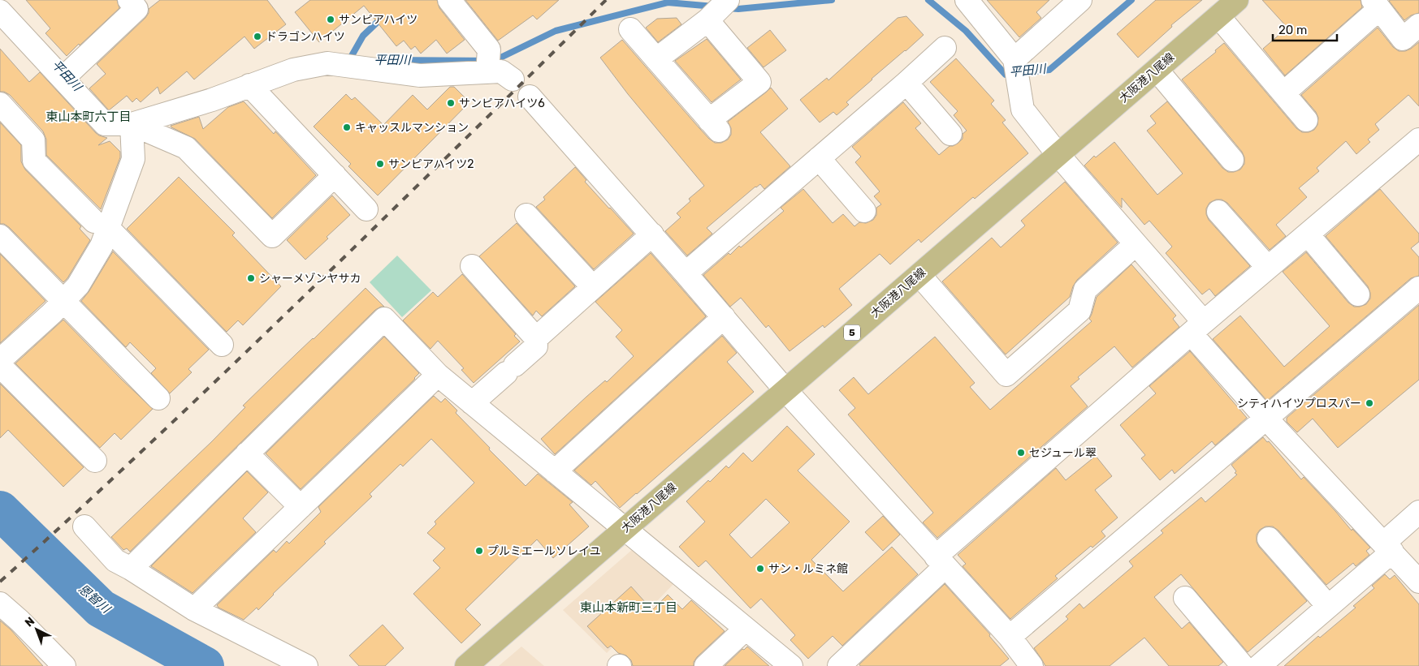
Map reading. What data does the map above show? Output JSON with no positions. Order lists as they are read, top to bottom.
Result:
{
  "streets": {
    "main road": ["大阪港八尾線", "5"]
  },
  "districts": ["東山本町六丁目", "東山本新町三丁目"],
  "water": ["平田川", "恩智川"],
  "places": [
    "サンピアハイツ",
    "ドラゴンハイツ",
    "サンピアハイツ6",
    "キャッスルマンション",
    "サンピアハイツ2",
    "シャーメゾンヤサカ",
    "シティハイツプロスパー",
    "セジュール翠",
    "プルミエールソレイユ",
    "サン・ルミネ館"
  ],
  "scale_bar": "20 m",
  "north": "top left"
}
